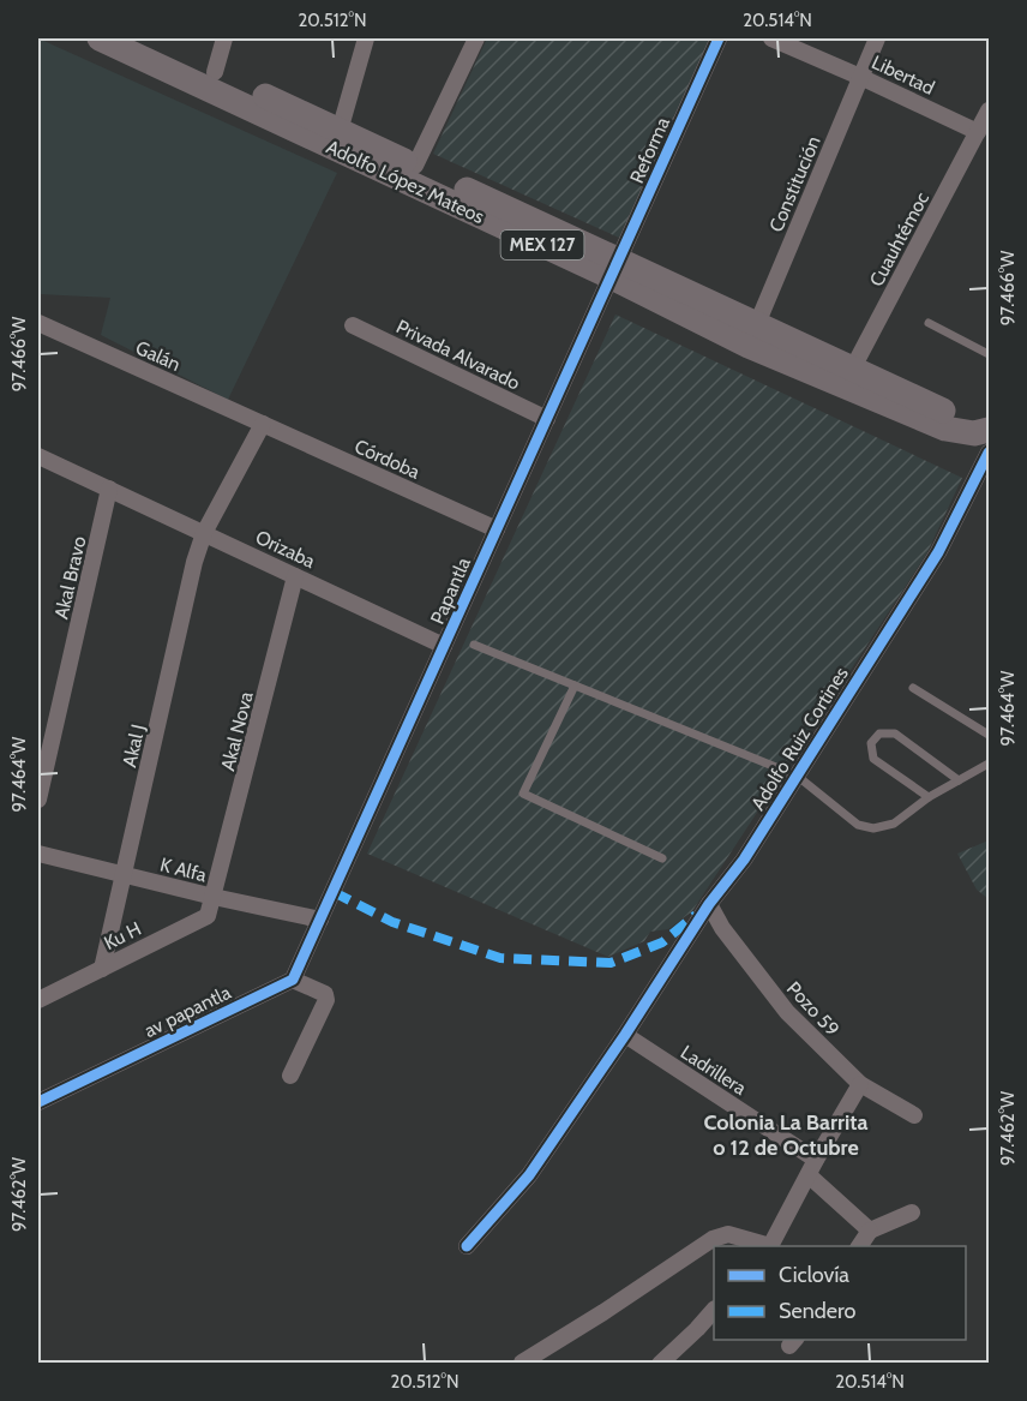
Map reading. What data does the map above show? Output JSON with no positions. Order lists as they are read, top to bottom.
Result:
{
  "streets": {
    "main road": ["Adolfo López Mateos", "MEX 127"],
    "street": [
      "Libertad",
      "Reforma",
      "Constitución",
      "Cuauhtémoc",
      "Privada Alvarado",
      "Galán",
      "Córdoba",
      "Orizaba",
      "Akal Bravo",
      "Papantla",
      "Akal Nova",
      "Adolfo Ruiz Cortines",
      "Akal J",
      "K Alfa",
      "Ku H",
      "Pozo 59",
      "av papantla",
      "Ladrillera"
    ]
  },
  "crossings": [
    ["Libertad", "Constitución"],
    ["Libertad", "Cuauhtémoc"],
    ["Reforma", "Adolfo López Mateos"],
    ["Reforma", "Papantla"],
    ["Adolfo López Mateos", "Constitución"],
    ["Adolfo López Mateos", "Cuauhtémoc"],
    ["Adolfo López Mateos", "Papantla"],
    ["Privada Alvarado", "Papantla"],
    ["Galán", "Córdoba"],
    ["Galán", "Akal J"],
    ["Córdoba", "Papantla"],
    ["Córdoba", "Akal J"],
    ["Orizaba", "Akal Bravo"],
    ["Orizaba", "Papantla"],
    ["Orizaba", "Akal Nova"],
    ["Orizaba", "Akal J"],
    ["Papantla", "K Alfa"],
    ["Akal Nova", "K Alfa"],
    ["Akal Nova", "Ku H"],
    ["Adolfo Ruiz Cortines", "Pozo 59"],
    ["Adolfo Ruiz Cortines", "Ladrillera"],
    ["Akal J", "K Alfa"],
    ["Akal J", "Ku H"],
    ["K Alfa", "Ku H"]
  ],
  "districts": ["Colonia La Barrita o 12 de Octubre"],
  "legend": ["Ciclovía", "Sendero"],
  "coordinates": [
    "20.512°N",
    "20.514°N",
    "97.466°W",
    "97.464°W",
    "97.462°W"
  ]
}
